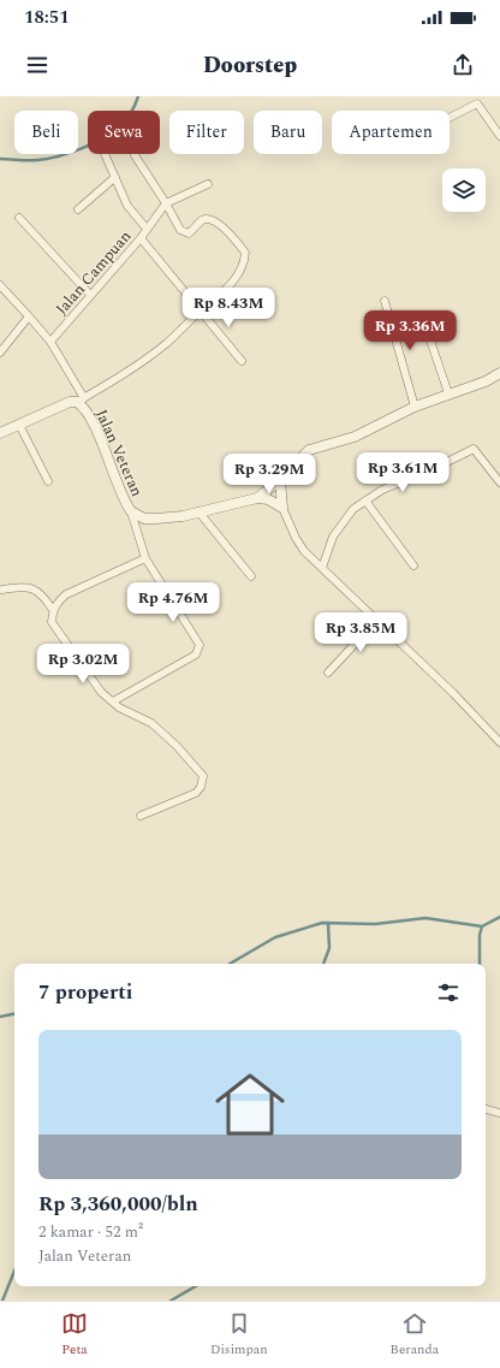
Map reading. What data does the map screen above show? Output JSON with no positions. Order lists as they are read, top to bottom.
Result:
{
  "streets": {
    "street": ["Jalan Campuan", "Jalan Veteran"]
  },
  "page": {
    "status": "18:51",
    "header": "Doorstep",
    "chip": [
      "Beli",
      "Sewa",
      "Filter",
      "Baru",
      "Apartemen"
    ],
    "price": [
      "Rp 8.43M",
      "Rp 3.36M",
      "Rp 3.61M",
      "Rp 3.29M",
      "Rp 4.76M",
      "Rp 3.85M",
      "Rp 3.02M"
    ],
    "heading": "7 properti",
    "list": [
      {
        "name": "Rp 3,360,000/bln",
        "note": "2 kamar · 52 m² · Jalan Veteran"
      }
    ],
    "tabs": ["Peta", "Disimpan", "Beranda"]
  }
}
